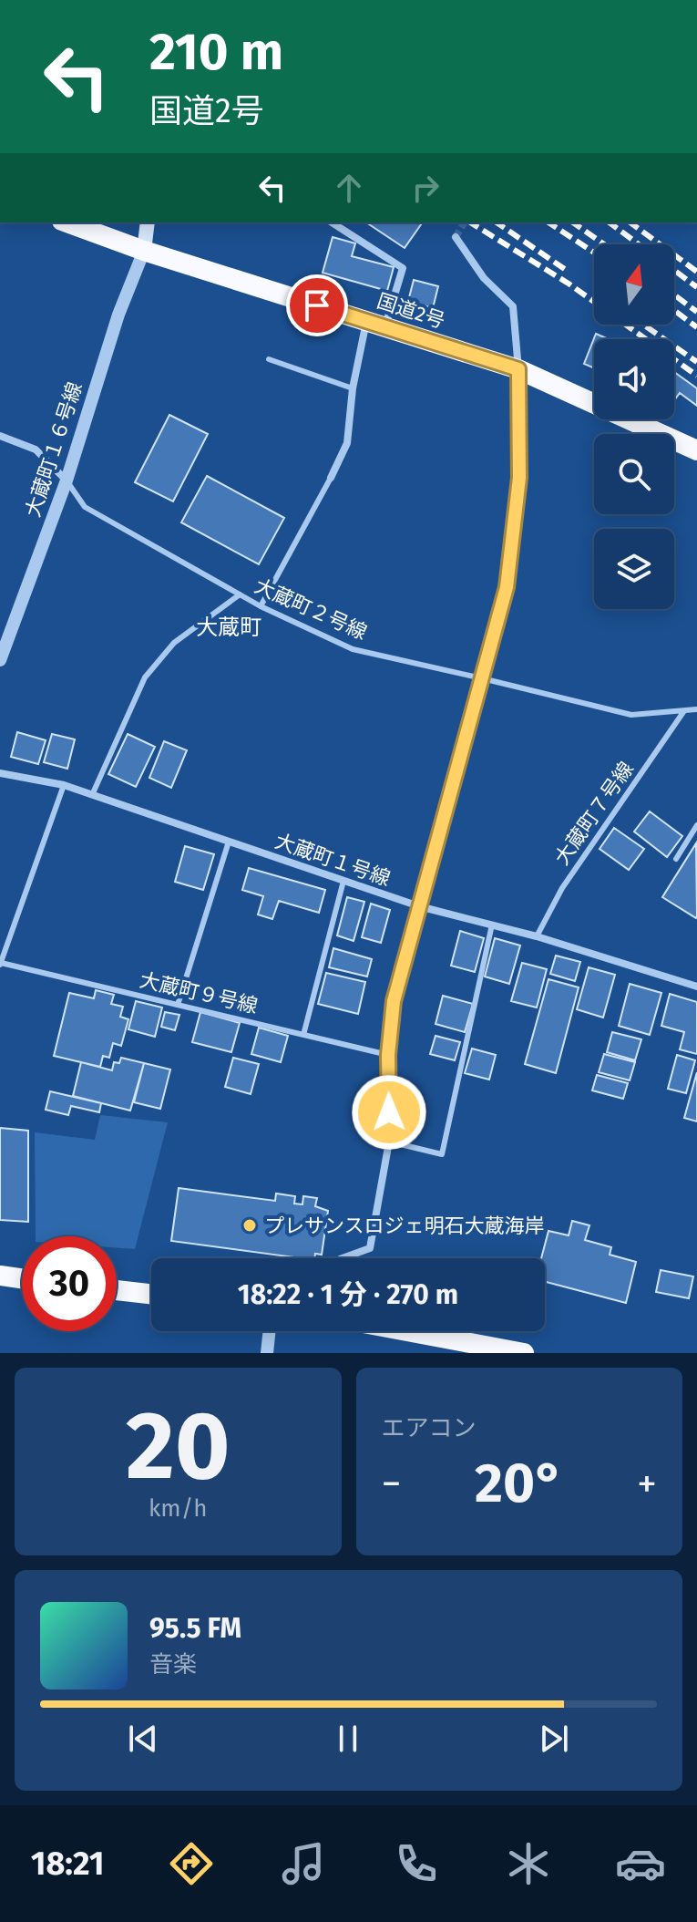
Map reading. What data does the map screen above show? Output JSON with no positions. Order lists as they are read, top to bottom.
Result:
{
  "streets": {
    "highway": ["国道2号"],
    "street": ["大蔵町１６号線", "大蔵町２号線", "大蔵町１号線"],
    "lane": ["大蔵町７号線", "大蔵町９号線"]
  },
  "crossings": [
    ["国道2号", "大蔵町１６号線"],
    ["大蔵町１６号線", "大蔵町２号線"],
    ["大蔵町２号線", "大蔵町７号線"],
    ["大蔵町７号線", "大蔵町１号線"]
  ],
  "districts": ["大蔵町"],
  "places": ["プレサンスロジェ明石大蔵海岸"],
  "north": "top",
  "page": {
    "turn": ["210 m", "国道2号"],
    "limit": "30",
    "trip": "18:22 · 1 分 · 270 m",
    "tile": [
      ["20", "km/h"],
      "エアコン"
    ],
    "heat": ["−", "20°", "+"],
    "song": ["95.5 FM", "音楽"],
    "tabs": "18:21"
  }
}
